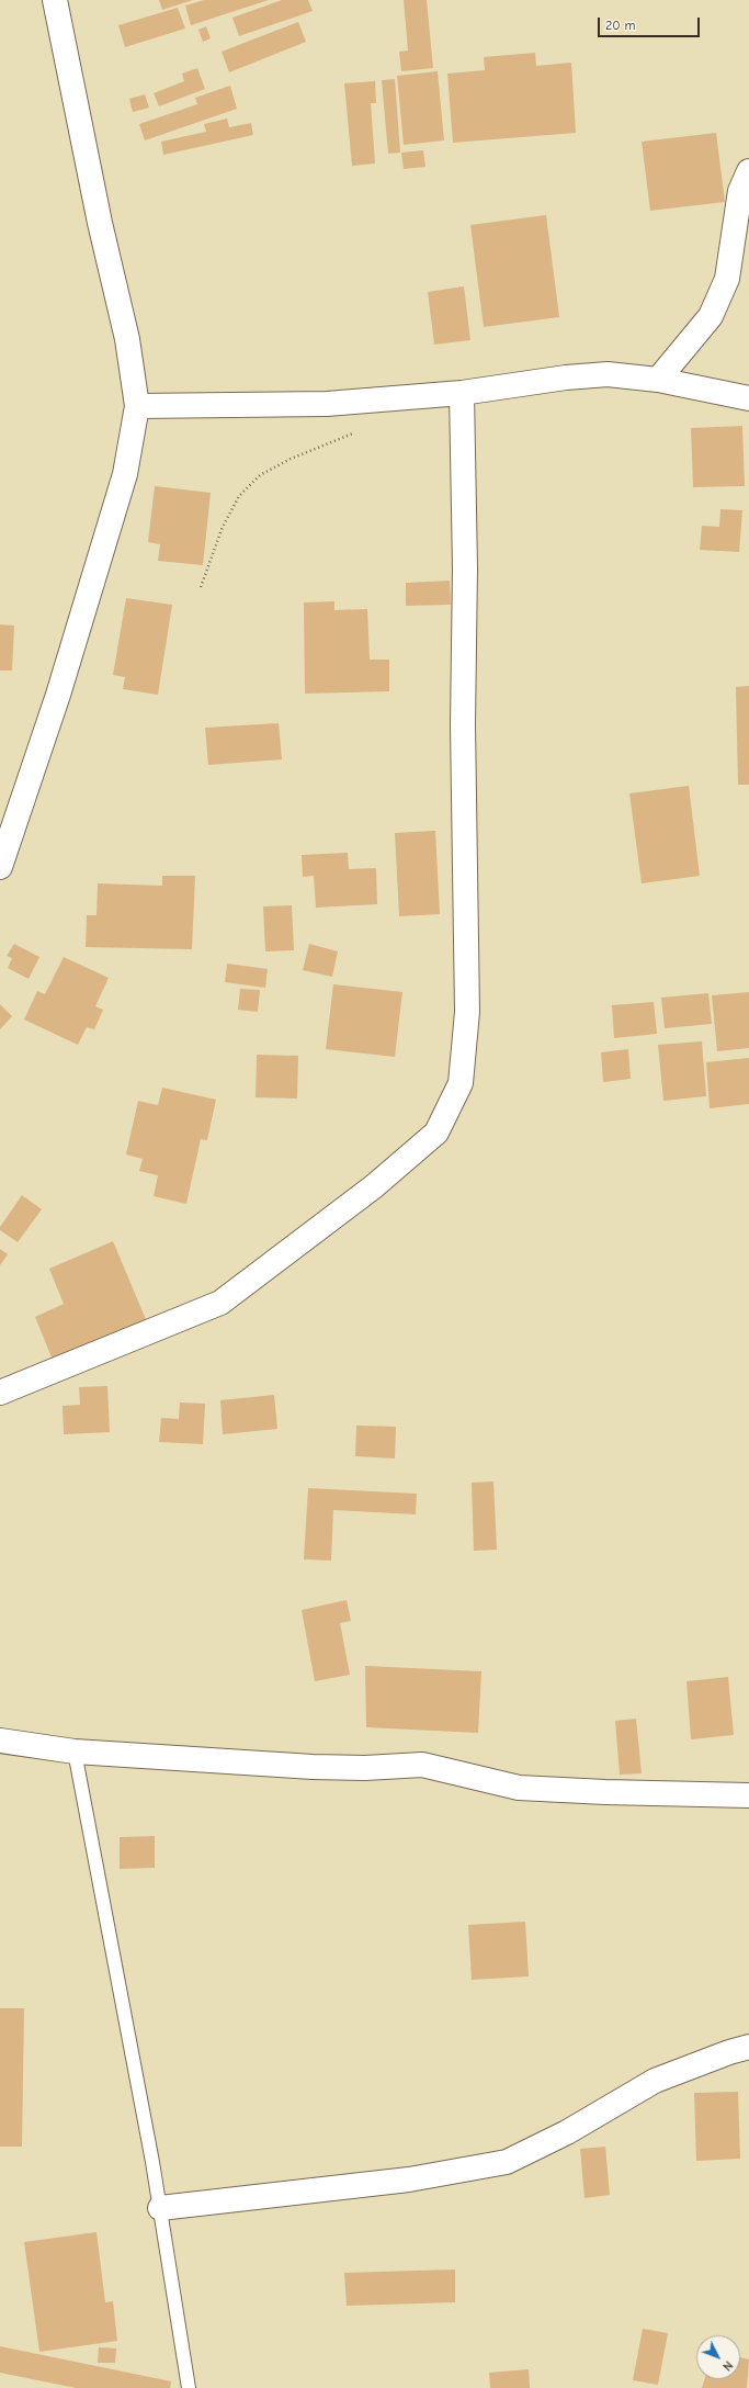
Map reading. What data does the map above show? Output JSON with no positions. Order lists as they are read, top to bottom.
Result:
{
  "scale_bar": "20 m",
  "north": "bottom right"
}
